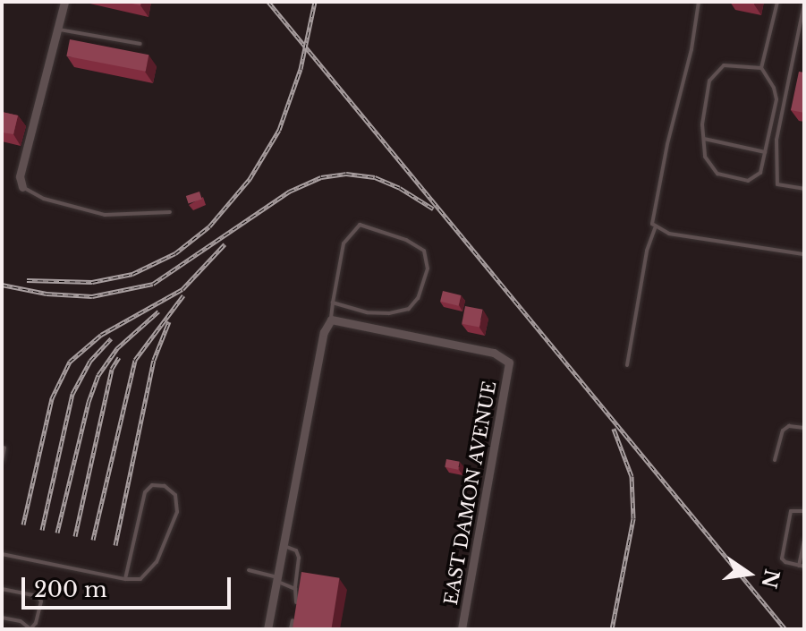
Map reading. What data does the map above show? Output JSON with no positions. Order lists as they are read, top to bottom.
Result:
{
  "streets": {
    "street": ["EAST DAMON AVENUE"]
  },
  "scale_bar": "200 m",
  "north": "right"
}
